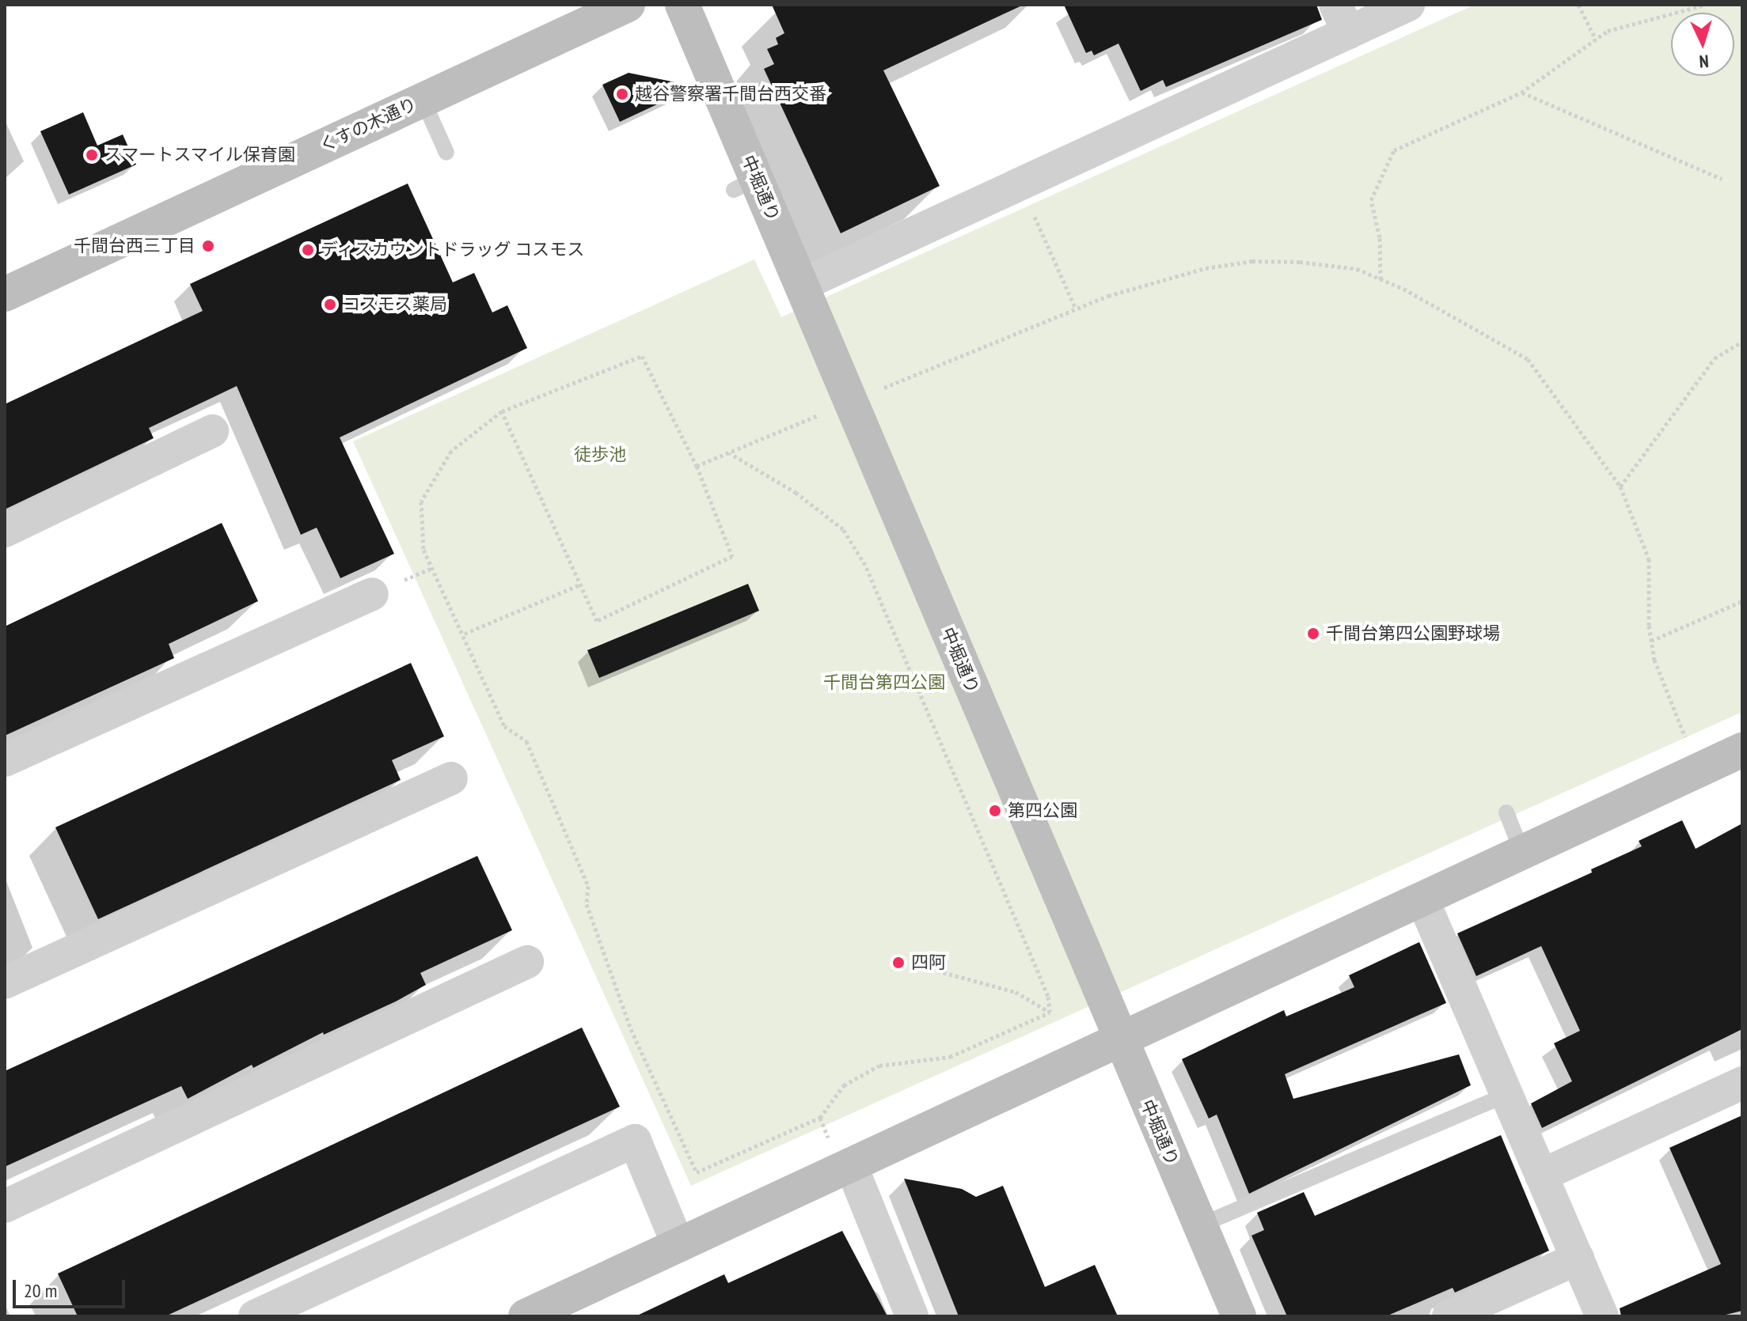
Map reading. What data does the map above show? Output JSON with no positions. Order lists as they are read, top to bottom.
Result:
{
  "streets": {
    "street": ["くすの木通り", "中堀通り"]
  },
  "parks": ["徒歩池", "千間台第四公園"],
  "places": [
    "越谷警察署千間台西交番",
    "スマートスマイル保育園",
    "千間台西三丁目",
    "ディスカウントドラッグ コスモス",
    "コスモス薬局",
    "千間台第四公園野球場",
    "第四公園",
    "四阿"
  ],
  "scale_bar": "20 m",
  "north": "bottom"
}
